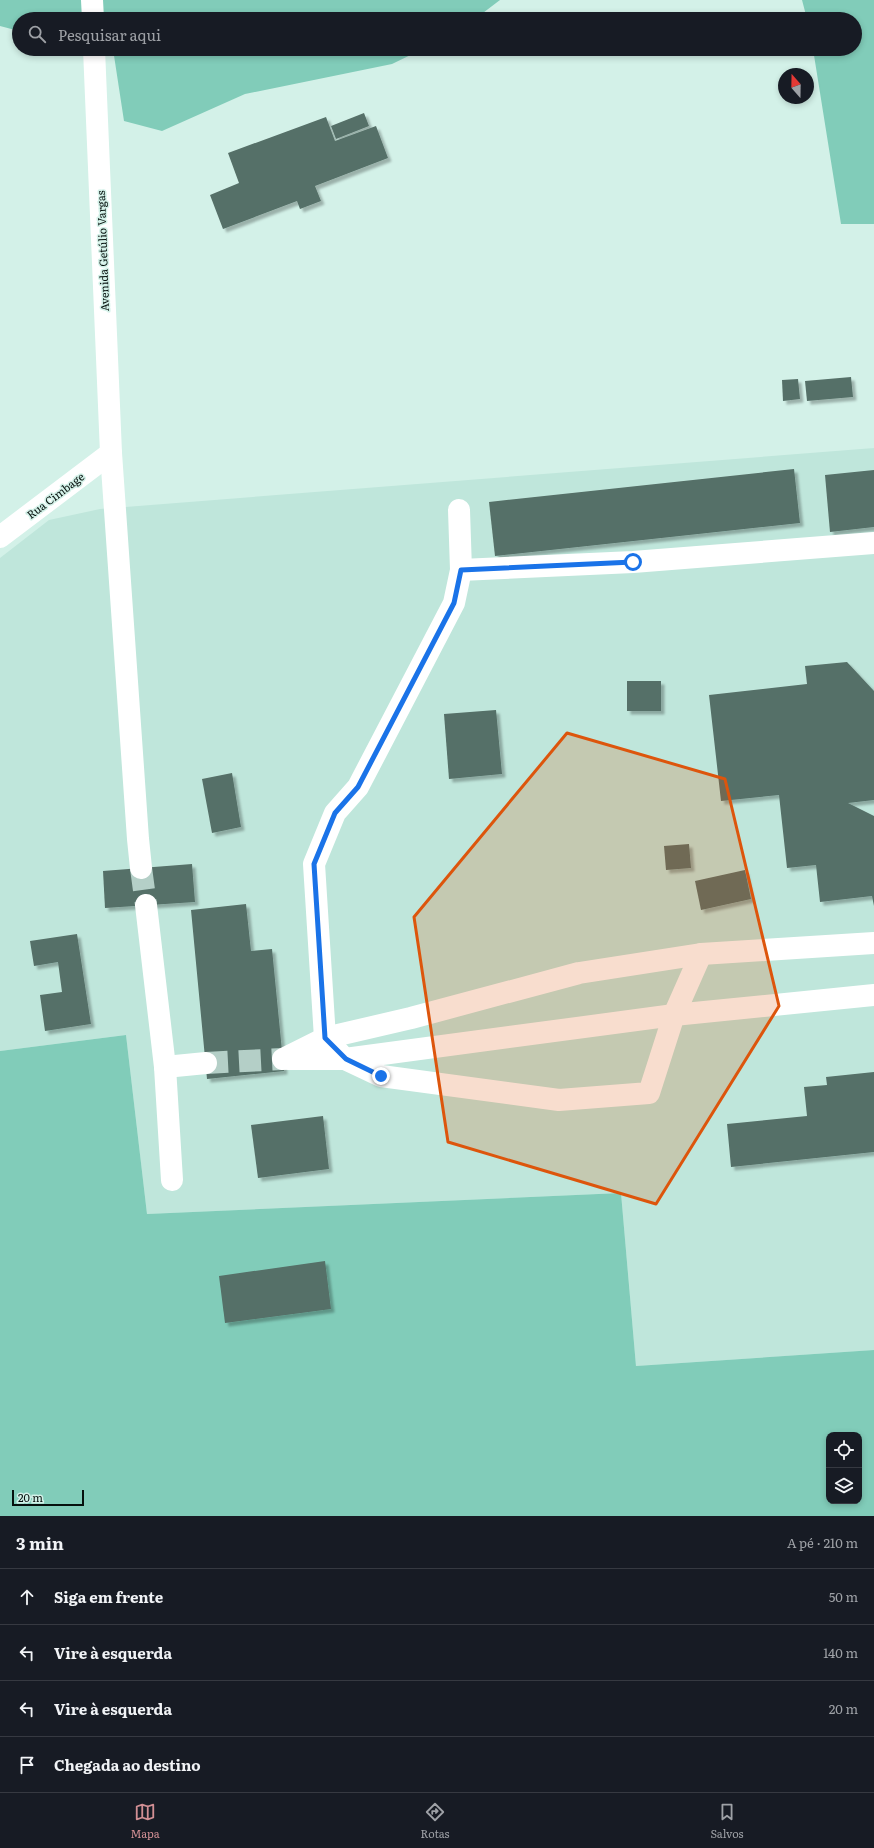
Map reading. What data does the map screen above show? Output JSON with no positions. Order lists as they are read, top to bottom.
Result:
{
  "streets": {
    "street": ["Avenida Getúlio Vargas", "Rua Cimbage"]
  },
  "crossings": [
    ["Avenida Getúlio Vargas", "Rua Cimbage"]
  ],
  "scale_bar": "20 m",
  "north": "top",
  "page": {
    "search": "Pesquisar aqui",
    "scale": "20 m",
    "heading": ["3 min", "A pé · 210 m"],
    "list": [
      ["Siga em frente", "50 m"],
      ["Vire à esquerda", "140 m"],
      ["Vire à esquerda", "20 m"],
      "Chegada ao destino"
    ],
    "nav": ["Mapa", "Rotas", "Salvos"]
  }
}
